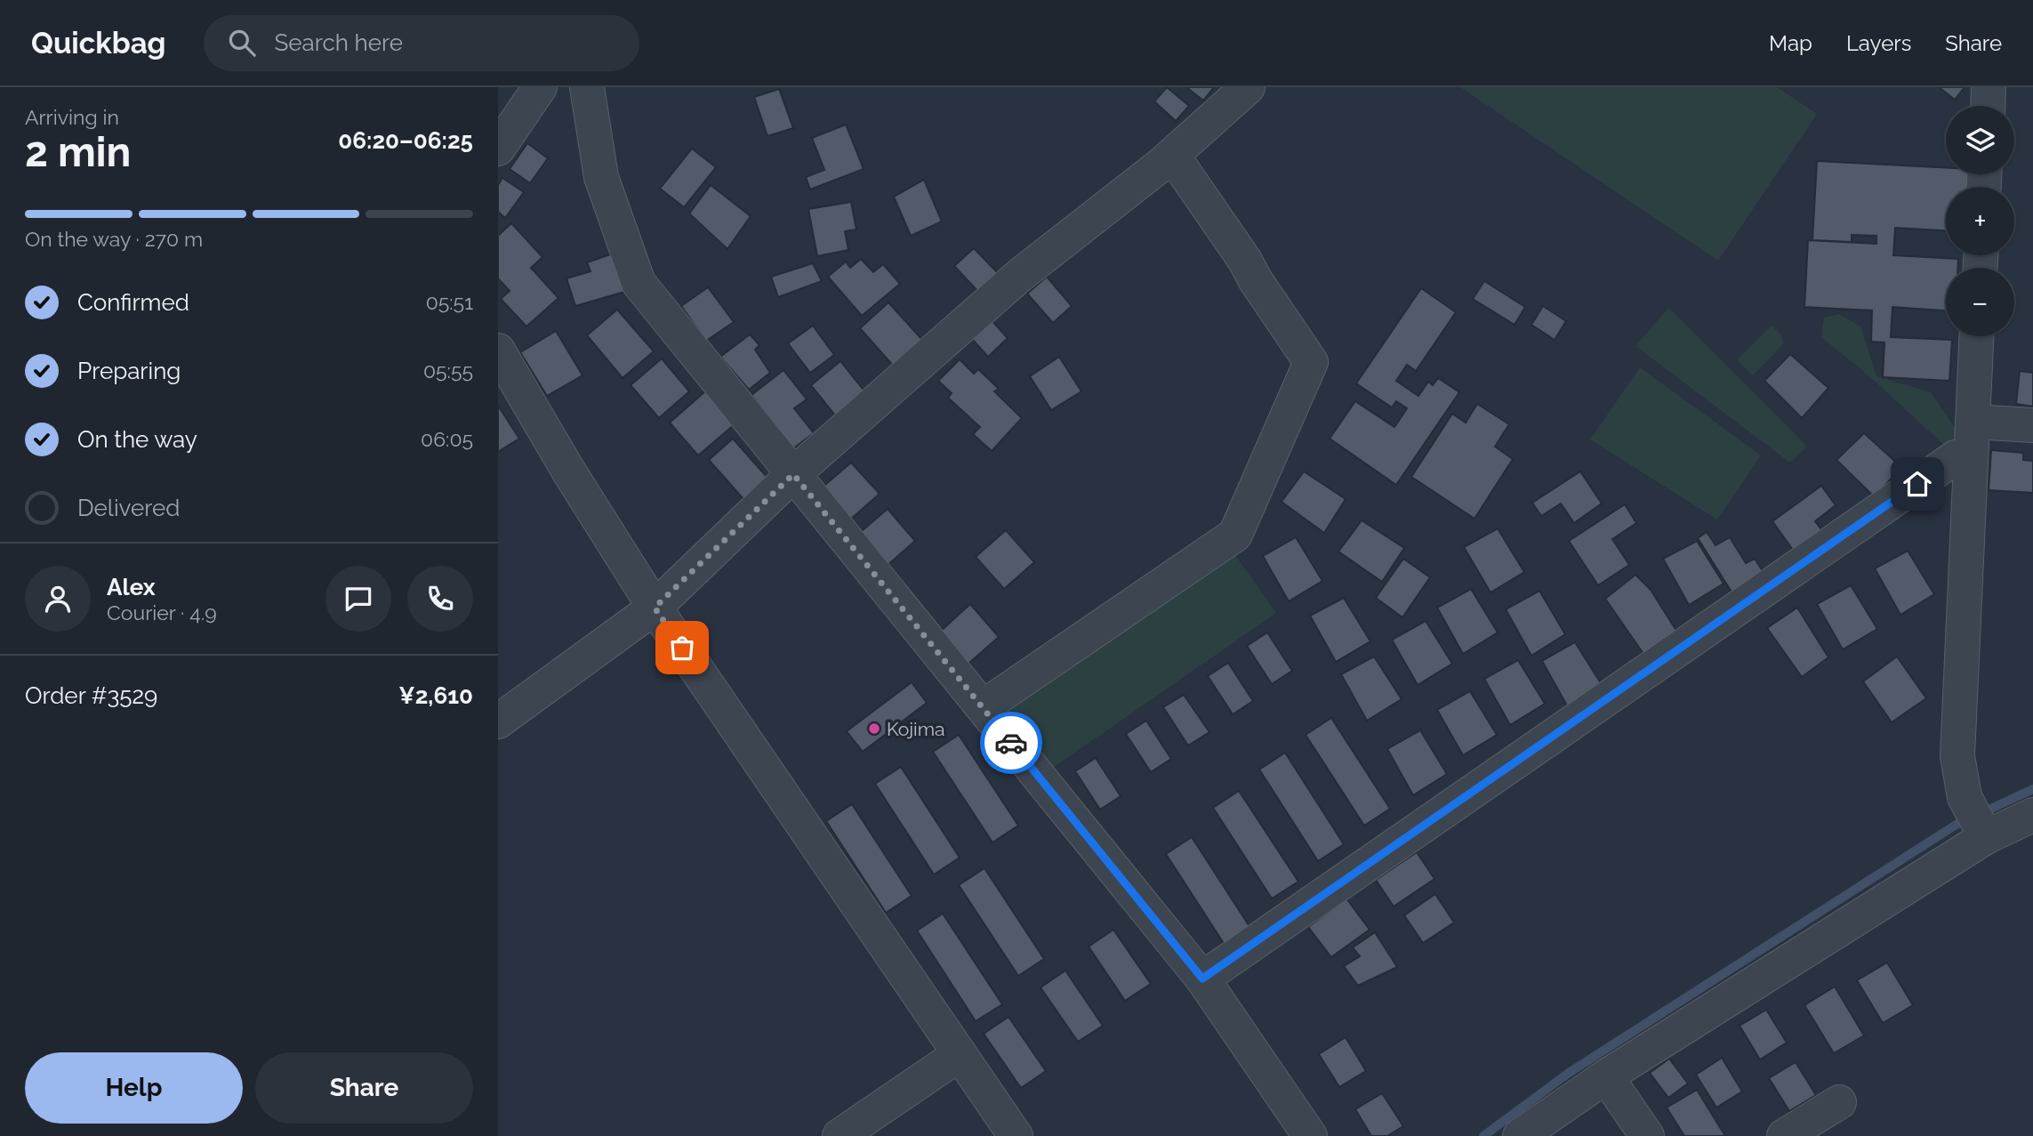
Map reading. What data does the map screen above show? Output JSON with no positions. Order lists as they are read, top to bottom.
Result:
{
  "places": ["Kojima"],
  "page": {
    "header": "Quickbag",
    "search": "Search here",
    "nav": ["Map", "Layers", "Share"],
    "heading": ["2 min", "Arriving in", "06:20–06:25"],
    "panel": [
      "Alex",
      "Courier · 4.9",
      "Order #3529",
      "¥2,610"
    ],
    "map_buttons": ["+", "−"],
    "bar": "On the way · 270 m",
    "list": [
      ["Confirmed", "05:51"],
      ["Preparing", "05:55"],
      ["On the way", "06:05"],
      "Delivered"
    ],
    "buttons": ["Help", "Share"]
  }
}
